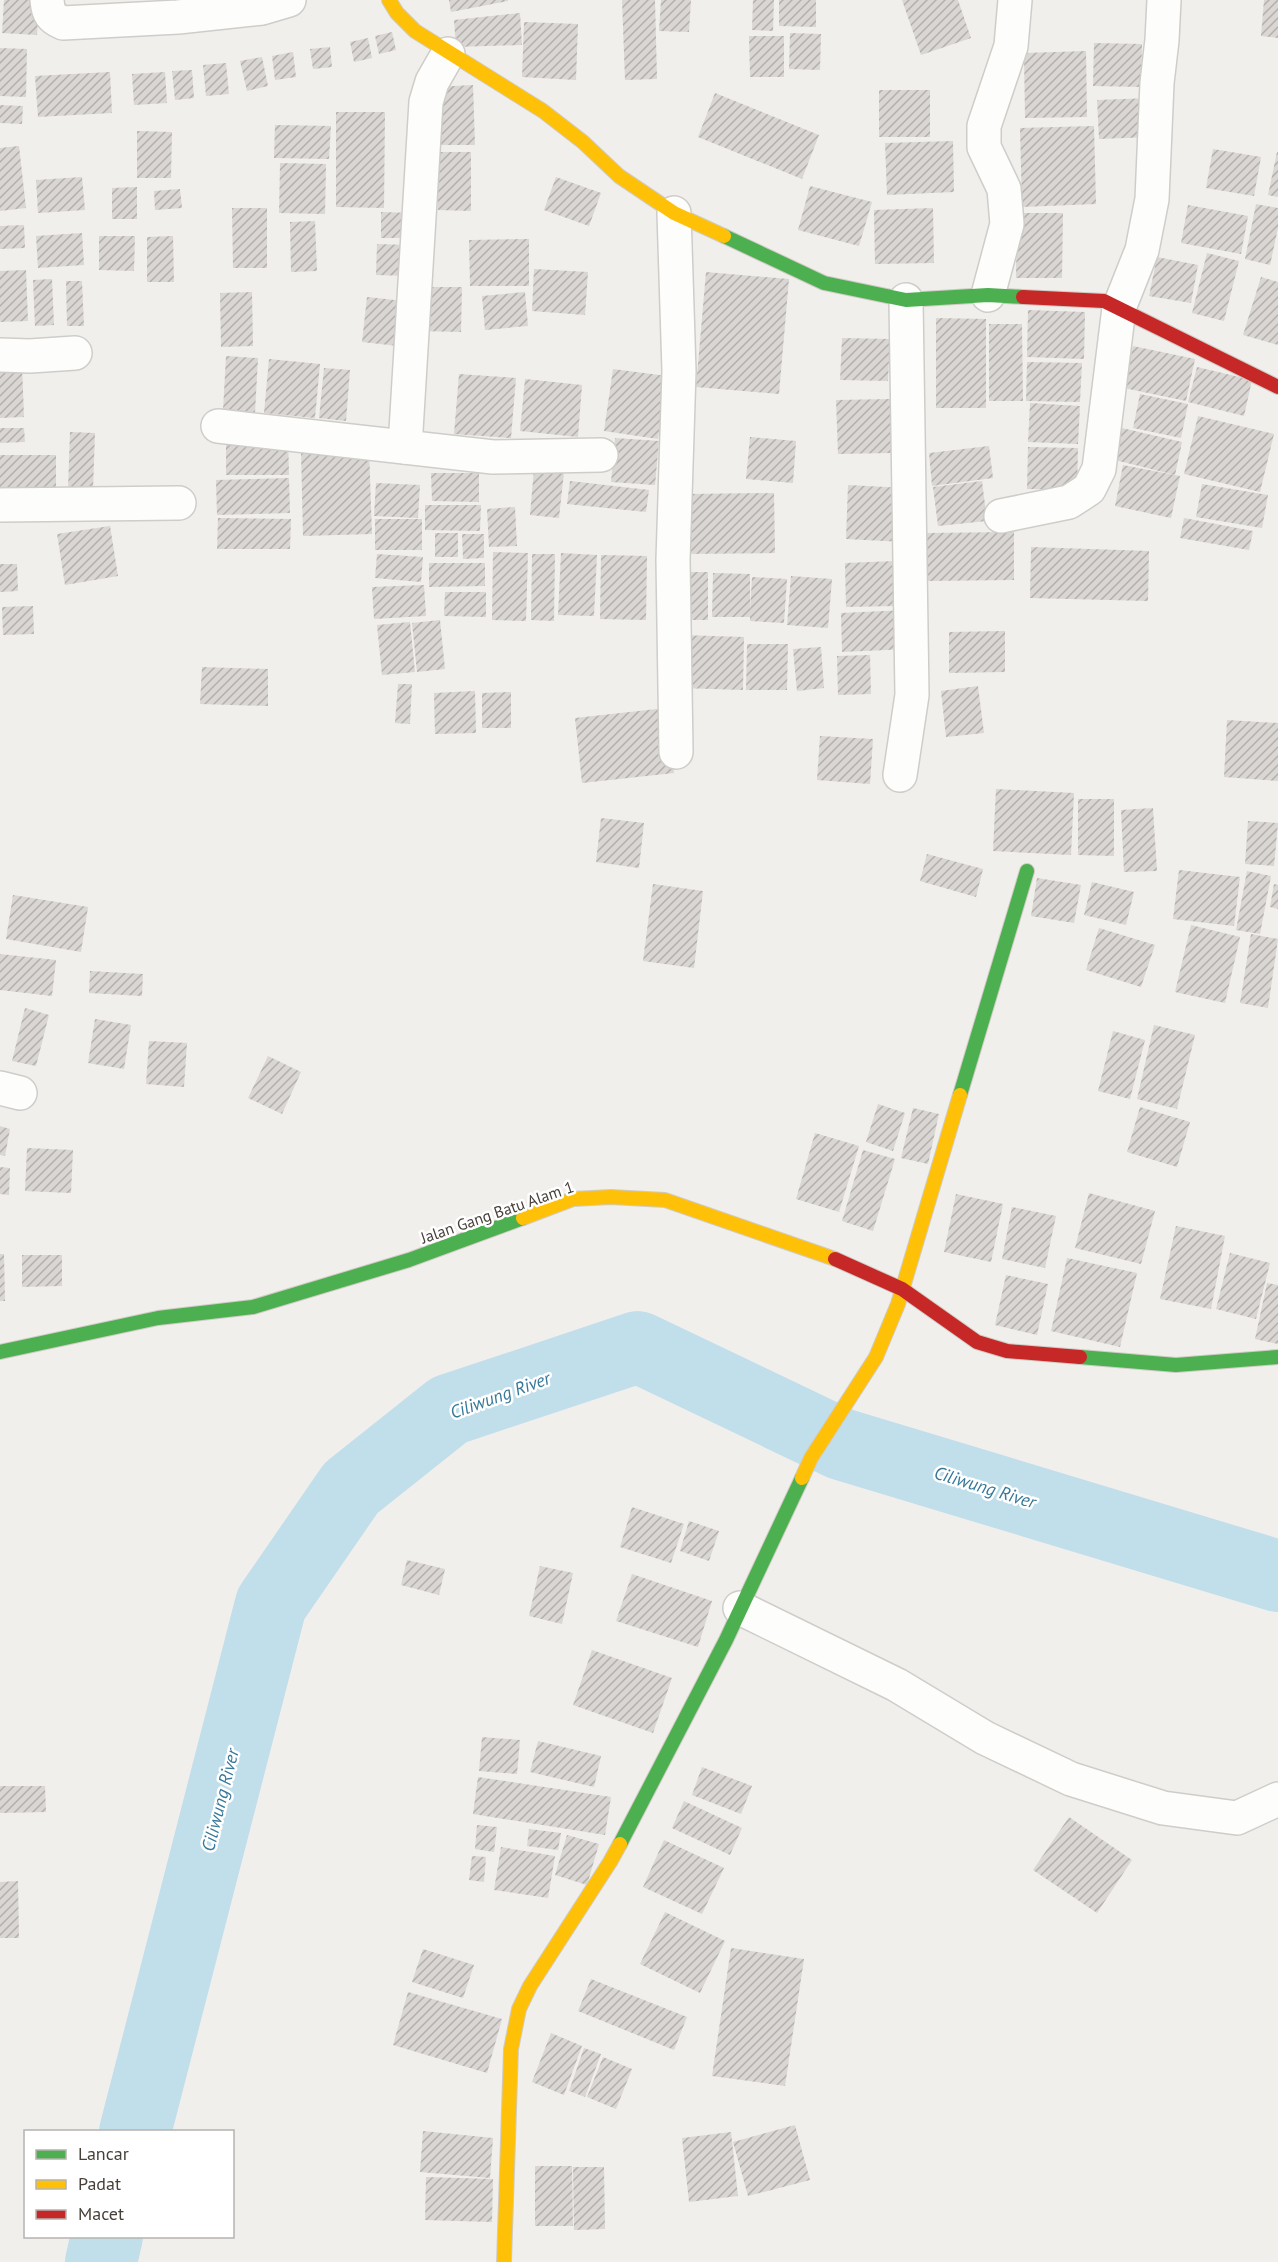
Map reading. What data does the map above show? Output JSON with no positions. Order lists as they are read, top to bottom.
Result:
{
  "streets": {
    "street": ["Jalan Gang Batu Alam 1"]
  },
  "water": ["Ciliwung River"],
  "legend": ["Lancar", "Padat", "Macet"]
}
